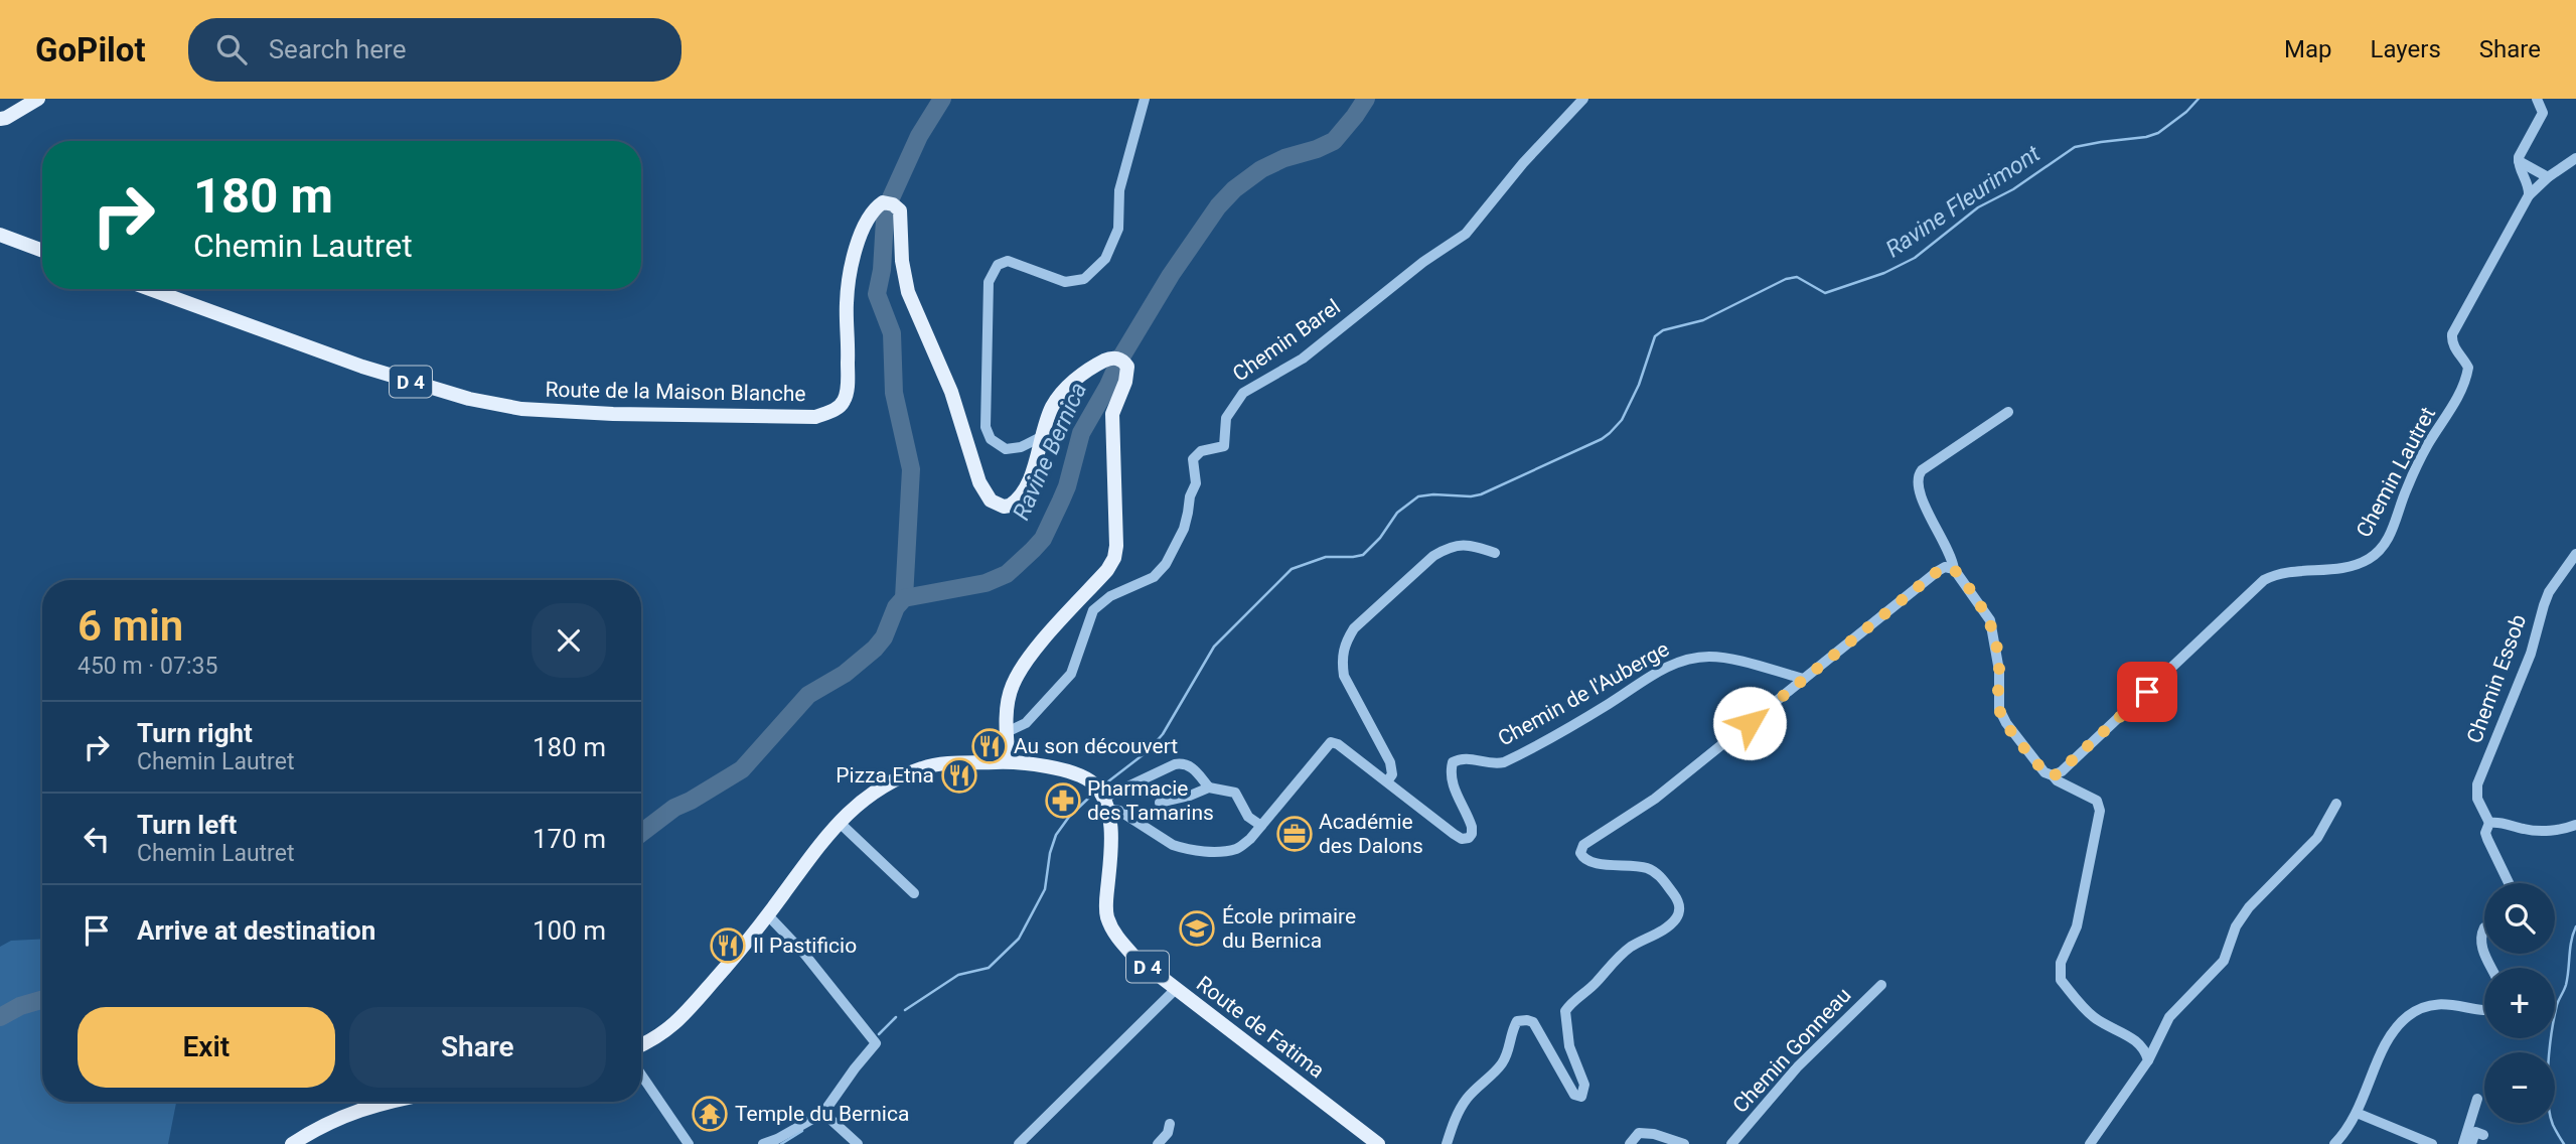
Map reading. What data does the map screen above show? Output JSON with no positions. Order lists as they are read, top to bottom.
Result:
{
  "streets": {
    "main road": ["D 4", "Route de la Maison Blanche", "Route de Fatima"],
    "street": [
      "Chemin Barel",
      "Chemin Lautret",
      "Chemin Essob",
      "Chemin de l'Auberge",
      "Chemin Gonneau"
    ]
  },
  "crossings": [
    ["Chemin Barel", "Route de la Maison Blanche"],
    ["Chemin de l'Auberge", "Route de Fatima"]
  ],
  "water": ["Ravine Fleurimont", "Ravine Bernica"],
  "places": {
    "restaurant": ["Au son découvert", "Pizza Etna", "Il Pastificio"],
    "pharmacy": ["Pharmacie des Tamarins"],
    "office": ["Académie des Dalons"],
    "school or university": ["École primaire du Bernica"],
    "temple": ["Temple du Bernica"]
  },
  "page": {
    "header": "GoPilot",
    "search": "Search here",
    "nav": ["Map", "Layers", "Share"],
    "turn": ["180 m", "Chemin Lautret"],
    "heading": ["6 min", "450 m · 07:35"],
    "list": [
      {
        "name": "Turn right",
        "note": "Chemin Lautret",
        "value": "180 m"
      },
      {
        "name": "Turn left",
        "note": "Chemin Lautret",
        "value": "170 m"
      },
      {
        "name": "Arrive at destination",
        "value": "100 m"
      }
    ],
    "map_buttons": ["+", "−"],
    "buttons": ["Exit", "Share"]
  }
}
